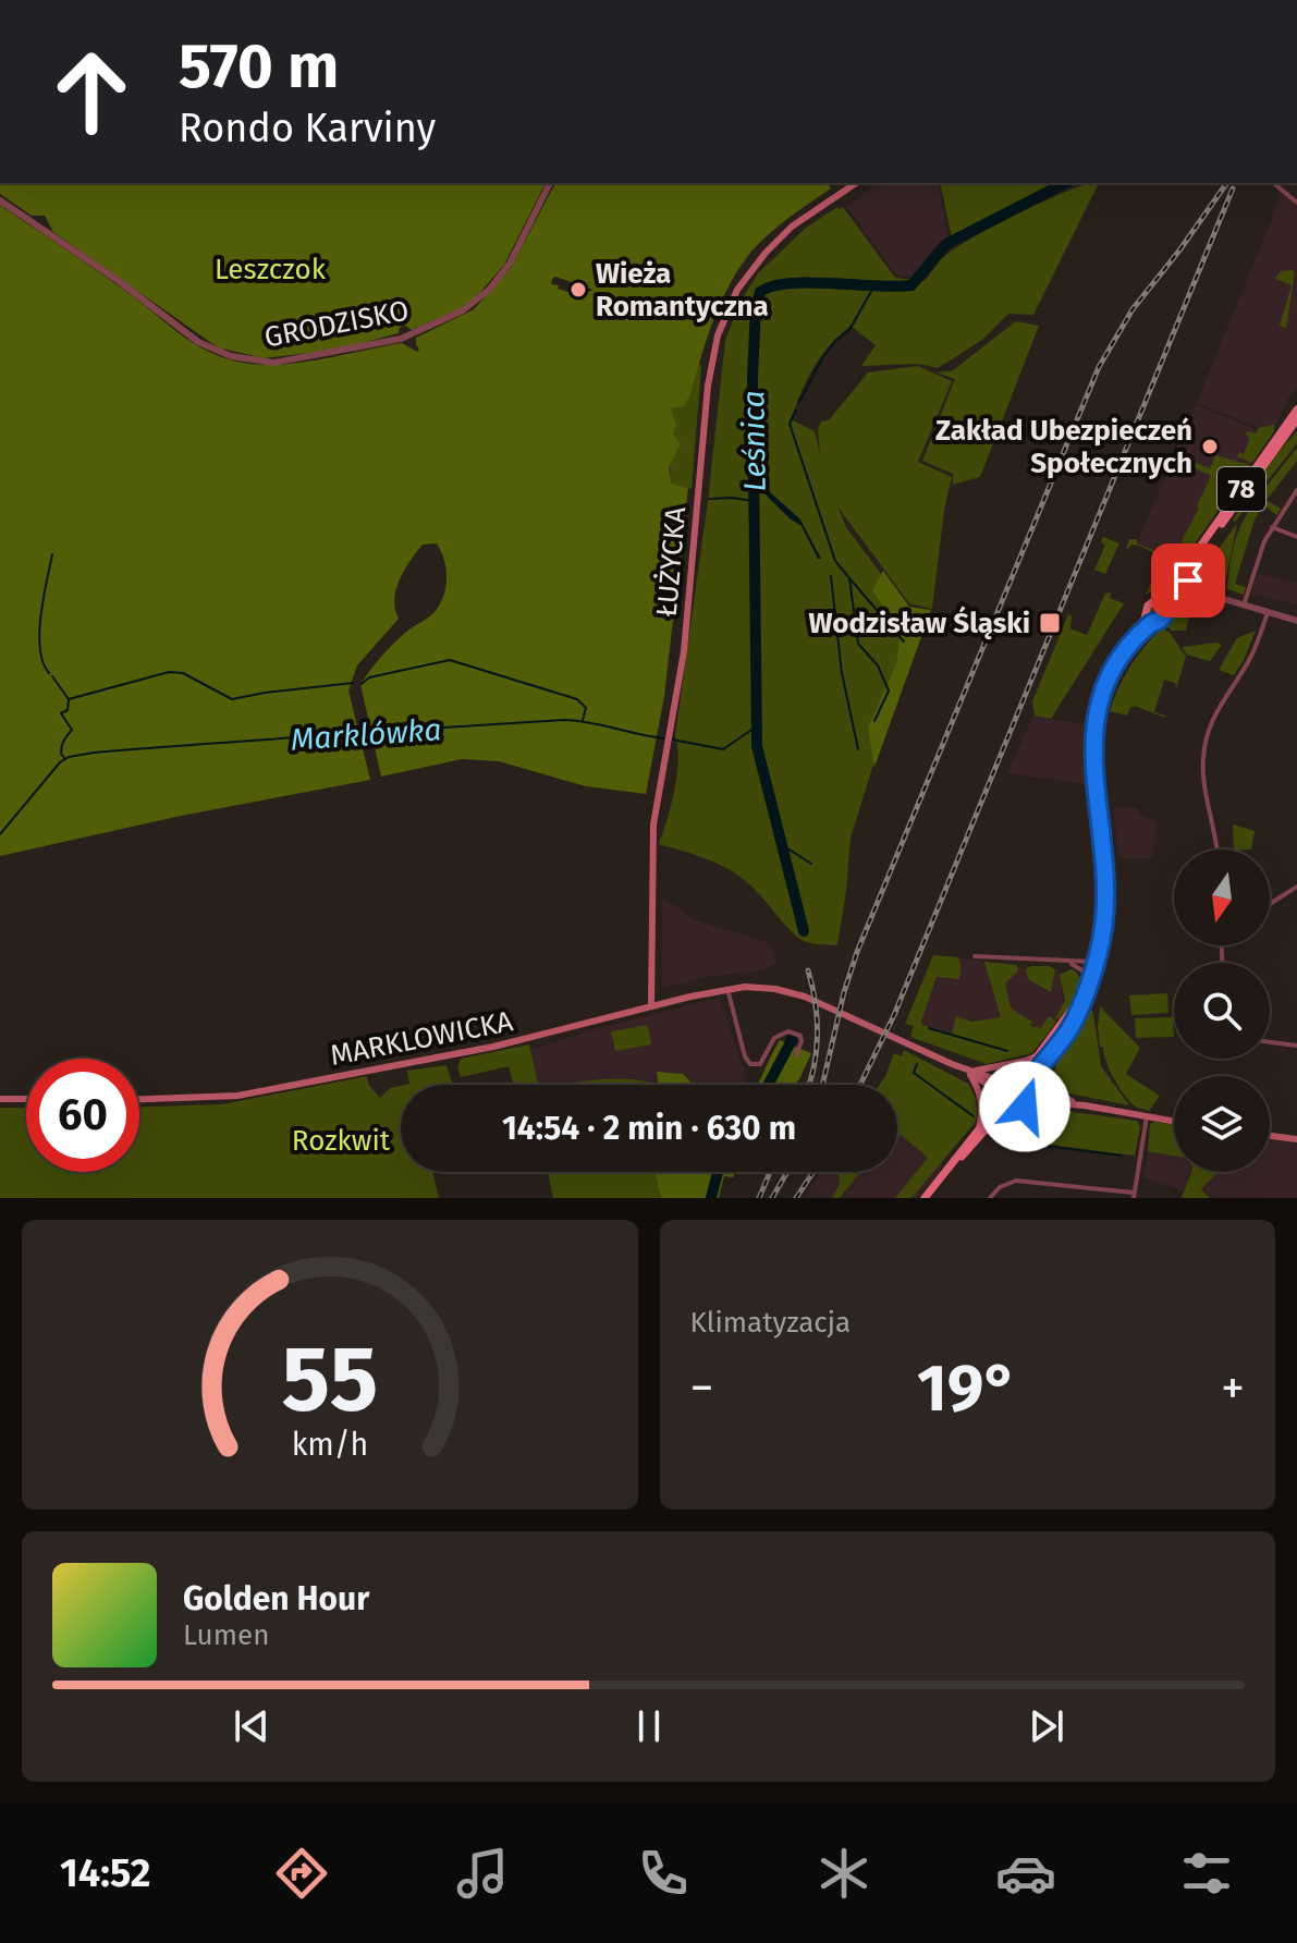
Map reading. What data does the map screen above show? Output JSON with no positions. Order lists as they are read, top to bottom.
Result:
{
  "streets": {
    "main road": ["78", "ŁUŻYCKA", "MARKLOWICKA"],
    "street": ["GRODZISKO"]
  },
  "crossings": [
    ["78", "MARKLOWICKA"],
    ["ŁUŻYCKA", "MARKLOWICKA"]
  ],
  "water": ["Leśnica", "Marklówka"],
  "parks": ["Leszczok", "Rozkwit"],
  "places": {
    "other": ["Wieża Romantyczna", "Zakład Ubezpieczeń Społecznych"],
    "transit": ["Wodzisław Śląski"]
  },
  "north": "bottom",
  "page": {
    "turn": ["570 m", "Rondo Karviny"],
    "limit": "60",
    "trip": "14:54 · 2 min · 630 m",
    "tile": "Klimatyzacja",
    "heat": ["−", "19°", "+"],
    "song": ["Golden Hour", "Lumen"],
    "tabs": "14:52",
    "gauge": ["55", "km/h"]
  }
}
